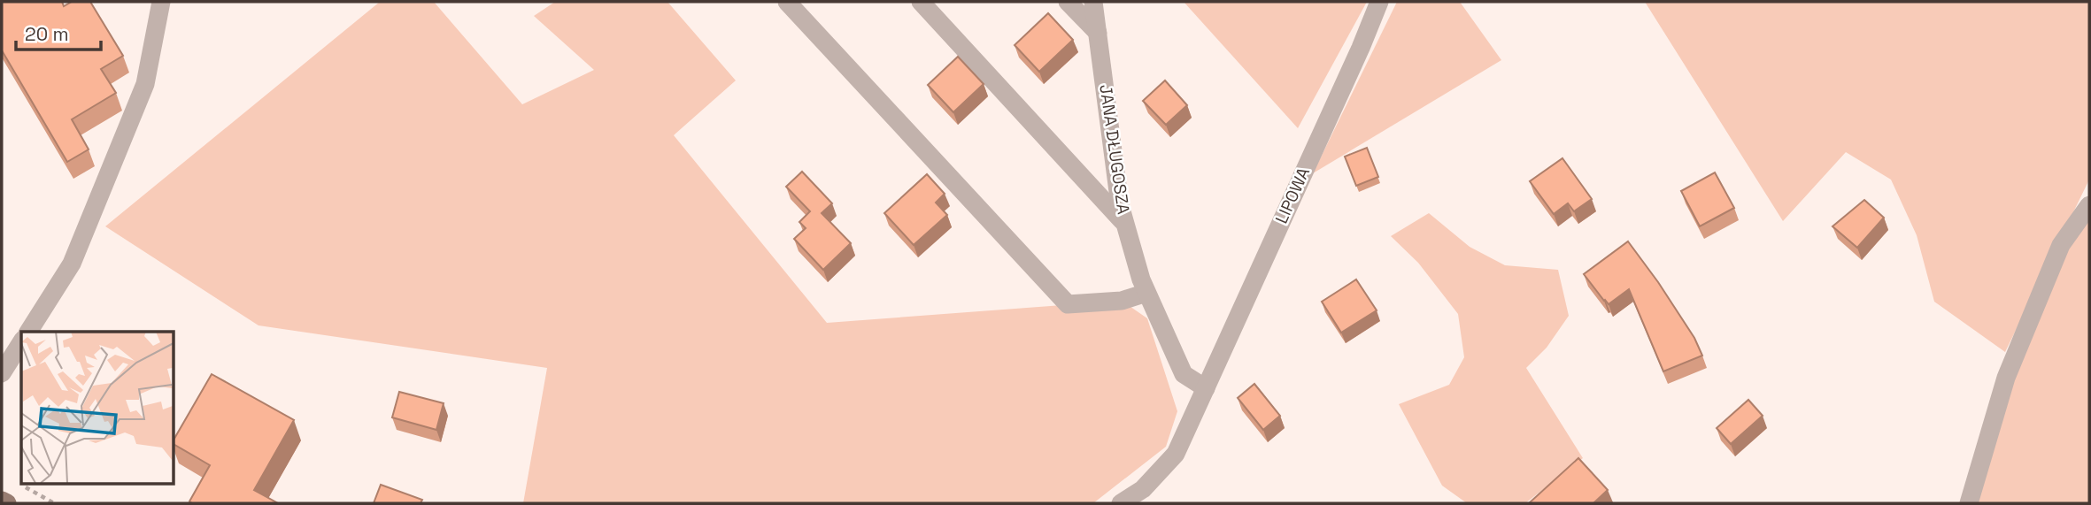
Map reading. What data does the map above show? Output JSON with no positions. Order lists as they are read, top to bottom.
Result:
{
  "streets": {
    "street": ["JANA DŁUGOSZA", "LIPOWA"]
  },
  "crossings": [
    ["JANA DŁUGOSZA", "LIPOWA"]
  ],
  "scale_bar": "20 m"
}
